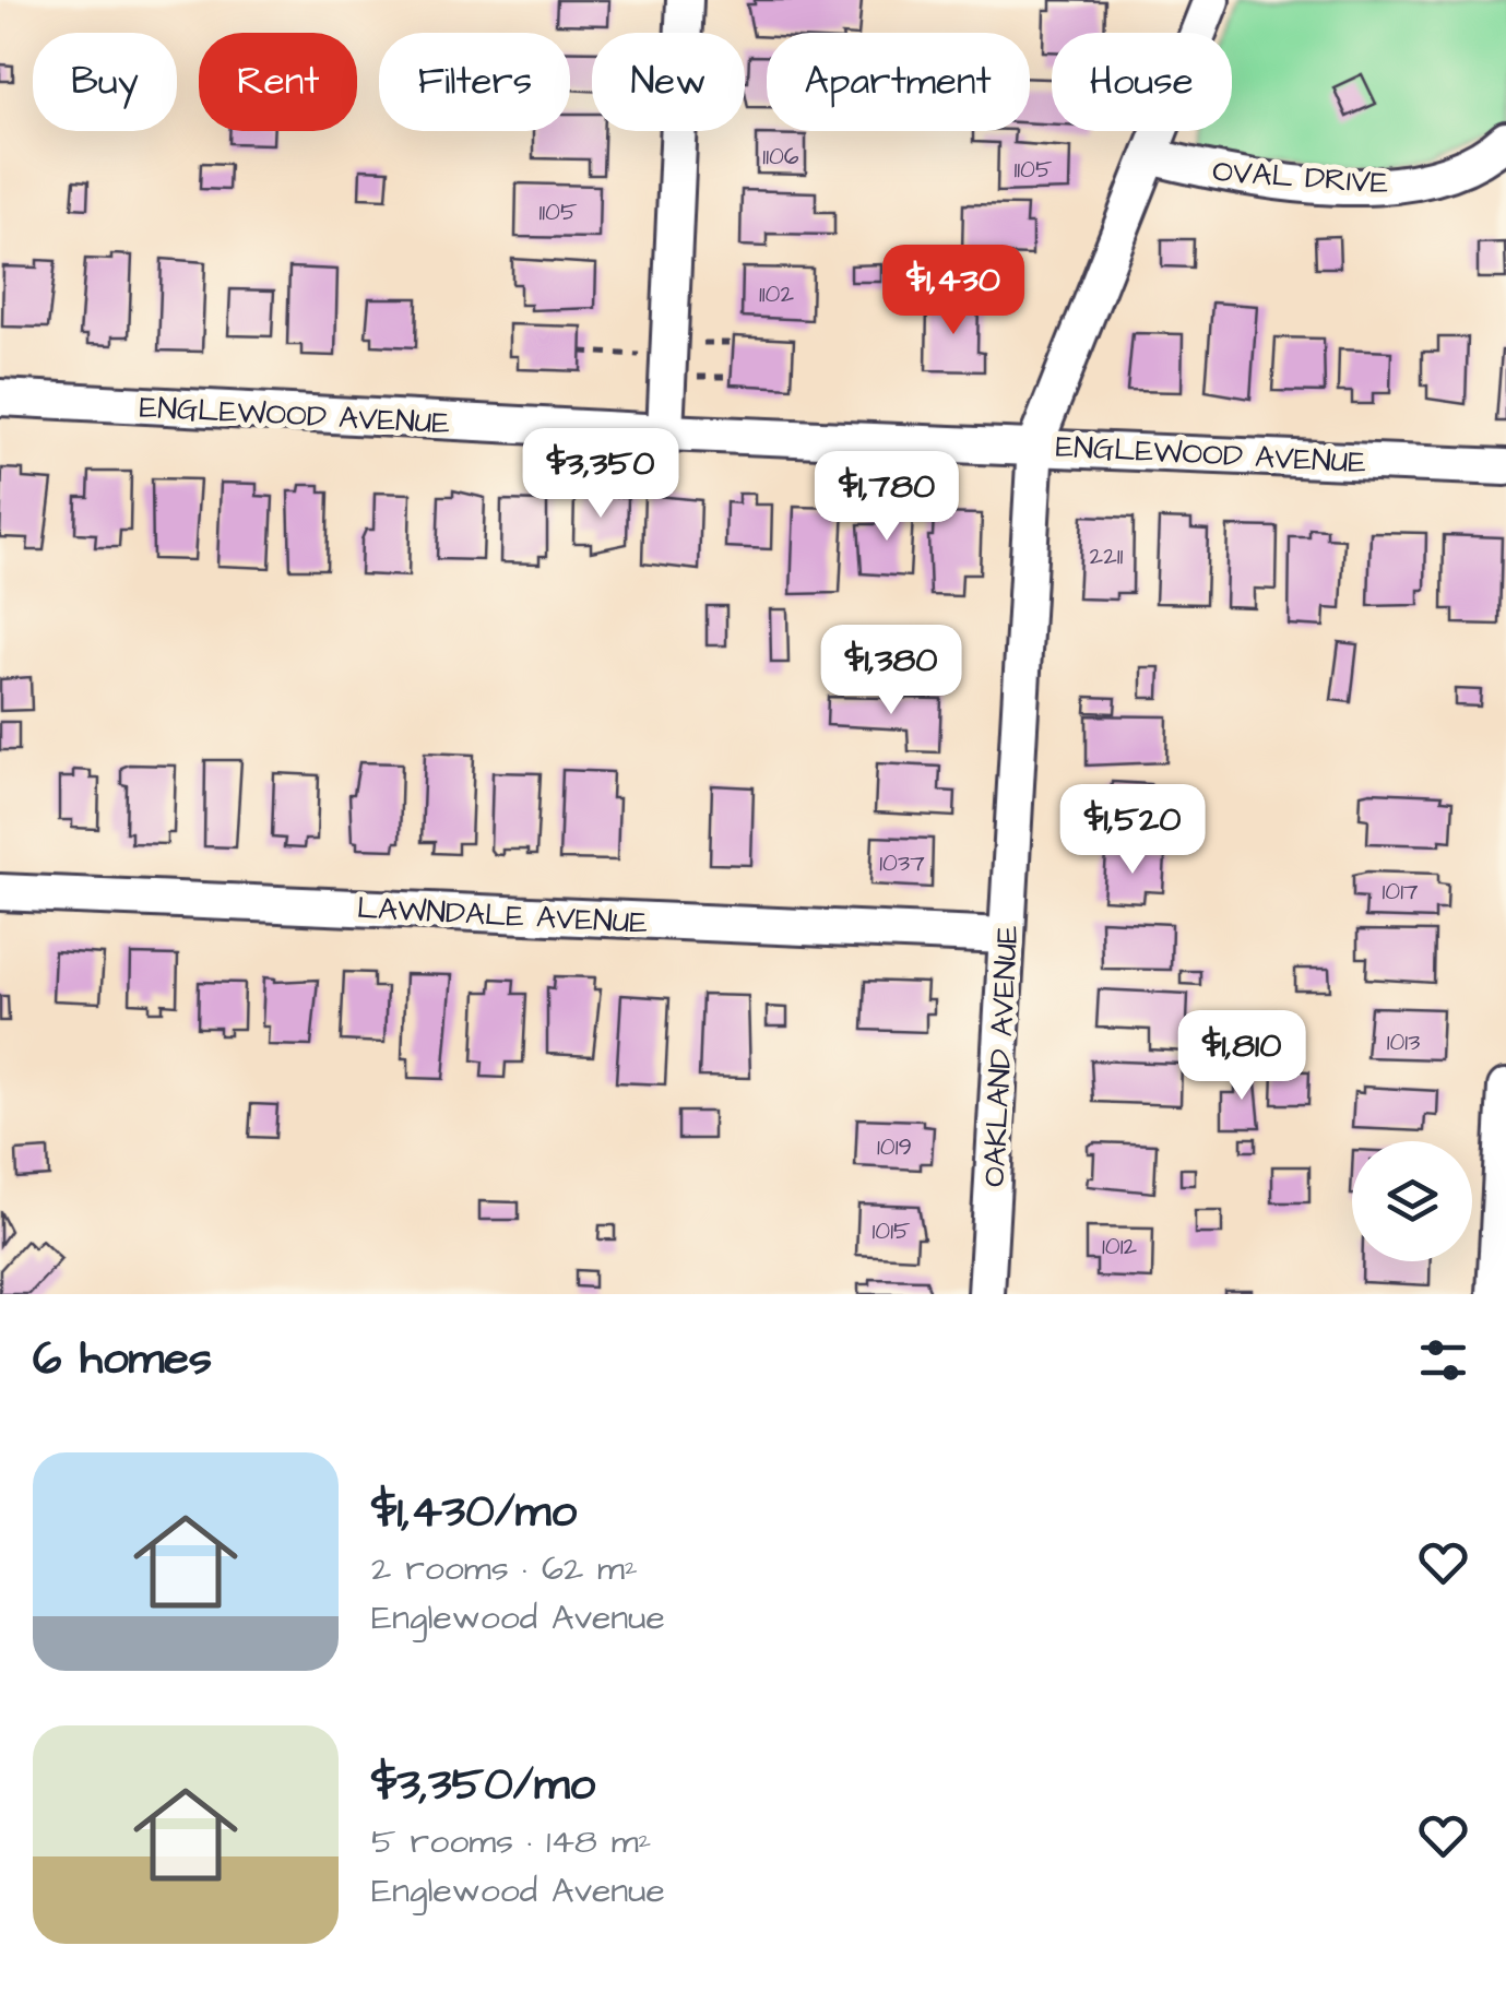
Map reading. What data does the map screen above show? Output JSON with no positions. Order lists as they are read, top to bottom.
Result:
{
  "streets": {
    "street": [
      "OVAL DRIVE",
      "ENGLEWOOD AVENUE",
      "LAWNDALE AVENUE",
      "OAKLAND AVENUE"
    ]
  },
  "crossings": [
    ["OVAL DRIVE", "OAKLAND AVENUE"],
    ["ENGLEWOOD AVENUE", "OAKLAND AVENUE"],
    ["LAWNDALE AVENUE", "OAKLAND AVENUE"]
  ],
  "house_numbers": [
    "1106",
    "1105",
    "1105",
    "1102",
    "2211",
    "1037",
    "1017",
    "1013",
    "1019",
    "1015",
    "1012"
  ],
  "page": {
    "chip": [
      "Buy",
      "Rent",
      "Filters",
      "New",
      "Apartment",
      "House"
    ],
    "price": [
      "$1,430",
      "$3,350",
      "$1,780",
      "$1,380",
      "$1,520",
      "$1,810"
    ],
    "heading": "6 homes",
    "list": [
      {
        "name": "$1,430/mo",
        "note": "2 rooms · 62 m² · Englewood Avenue"
      },
      {
        "name": "$3,350/mo",
        "note": "5 rooms · 148 m² · Englewood Avenue"
      }
    ]
  }
}
